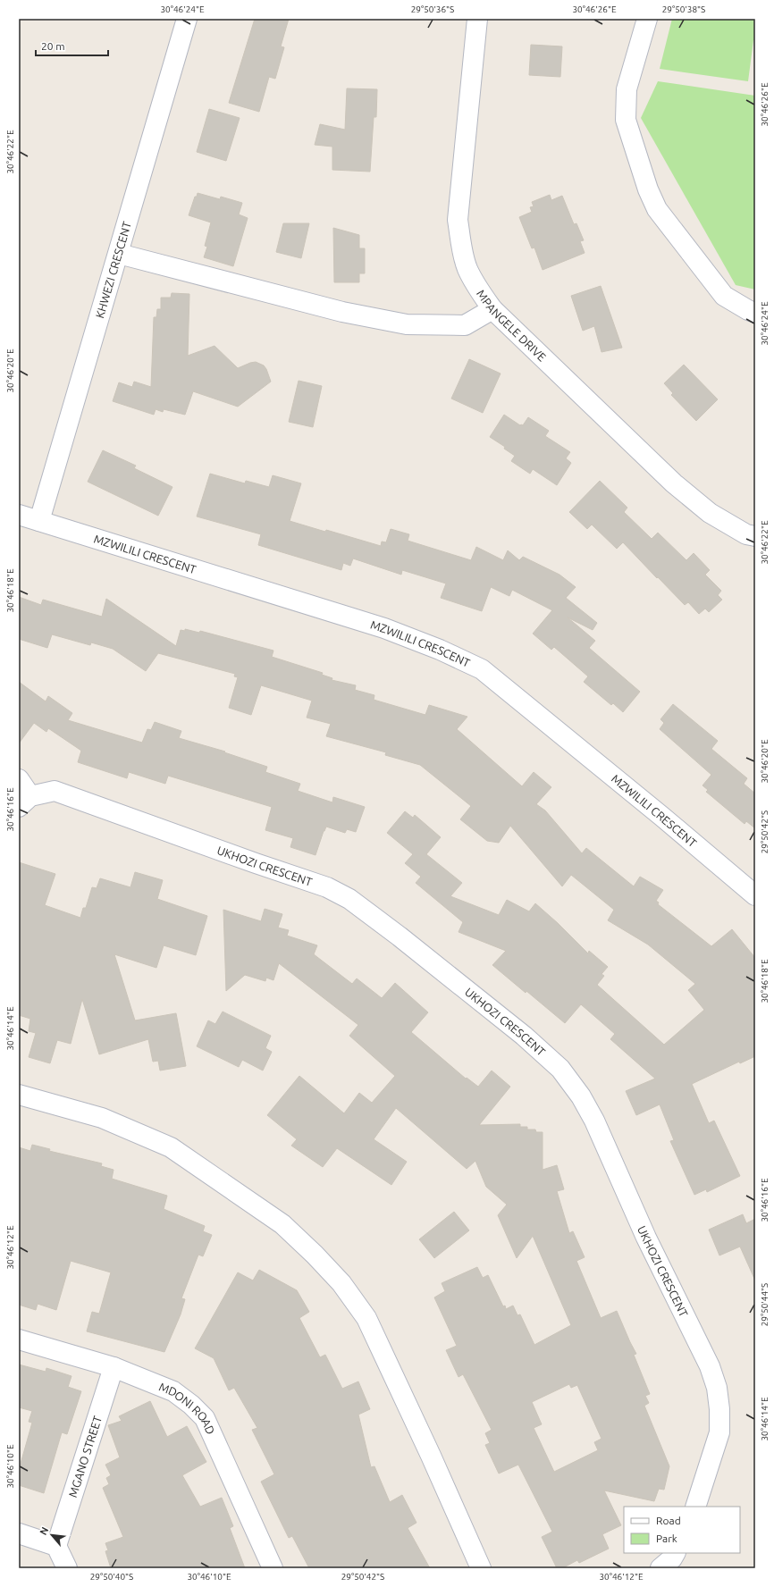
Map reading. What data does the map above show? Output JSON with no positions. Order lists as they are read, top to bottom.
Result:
{
  "streets": {
    "street": [
      "KHWEZI CRESCENT",
      "MPANGELE DRIVE",
      "MZWILILI CRESCENT",
      "UKHOZI CRESCENT",
      "MDONI ROAD",
      "MGANO STREET"
    ]
  },
  "crossings": [
    ["KHWEZI CRESCENT", "MZWILILI CRESCENT"],
    ["MDONI ROAD", "MGANO STREET"]
  ],
  "legend": ["Road", "Park"],
  "scale_bar": "20 m",
  "north": "top left",
  "coordinates": [
    "30°46'24\"E",
    "29°50'36\"S",
    "30°46'26\"E",
    "29°50'38\"S",
    "30°46'22\"E",
    "30°46'20\"E",
    "30°46'18\"E",
    "30°46'16\"E",
    "29°50'42\"S",
    "30°46'14\"E",
    "30°46'12\"E",
    "29°50'44\"S",
    "30°46'10\"E",
    "29°50'40\"S"
  ]
}
